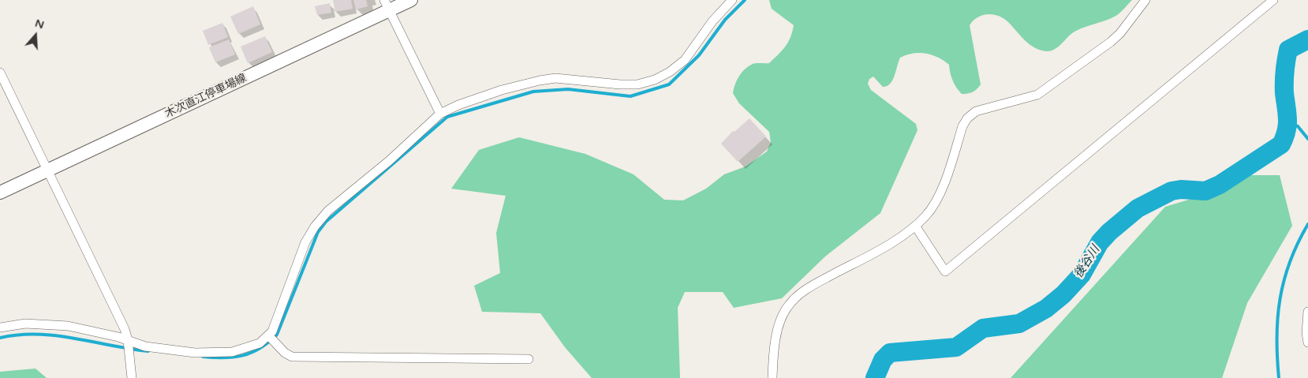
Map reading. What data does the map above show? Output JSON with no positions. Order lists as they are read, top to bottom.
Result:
{
  "streets": {
    "main road": ["木次直江停車場線"]
  },
  "water": ["後谷川"],
  "north": "top"
}
